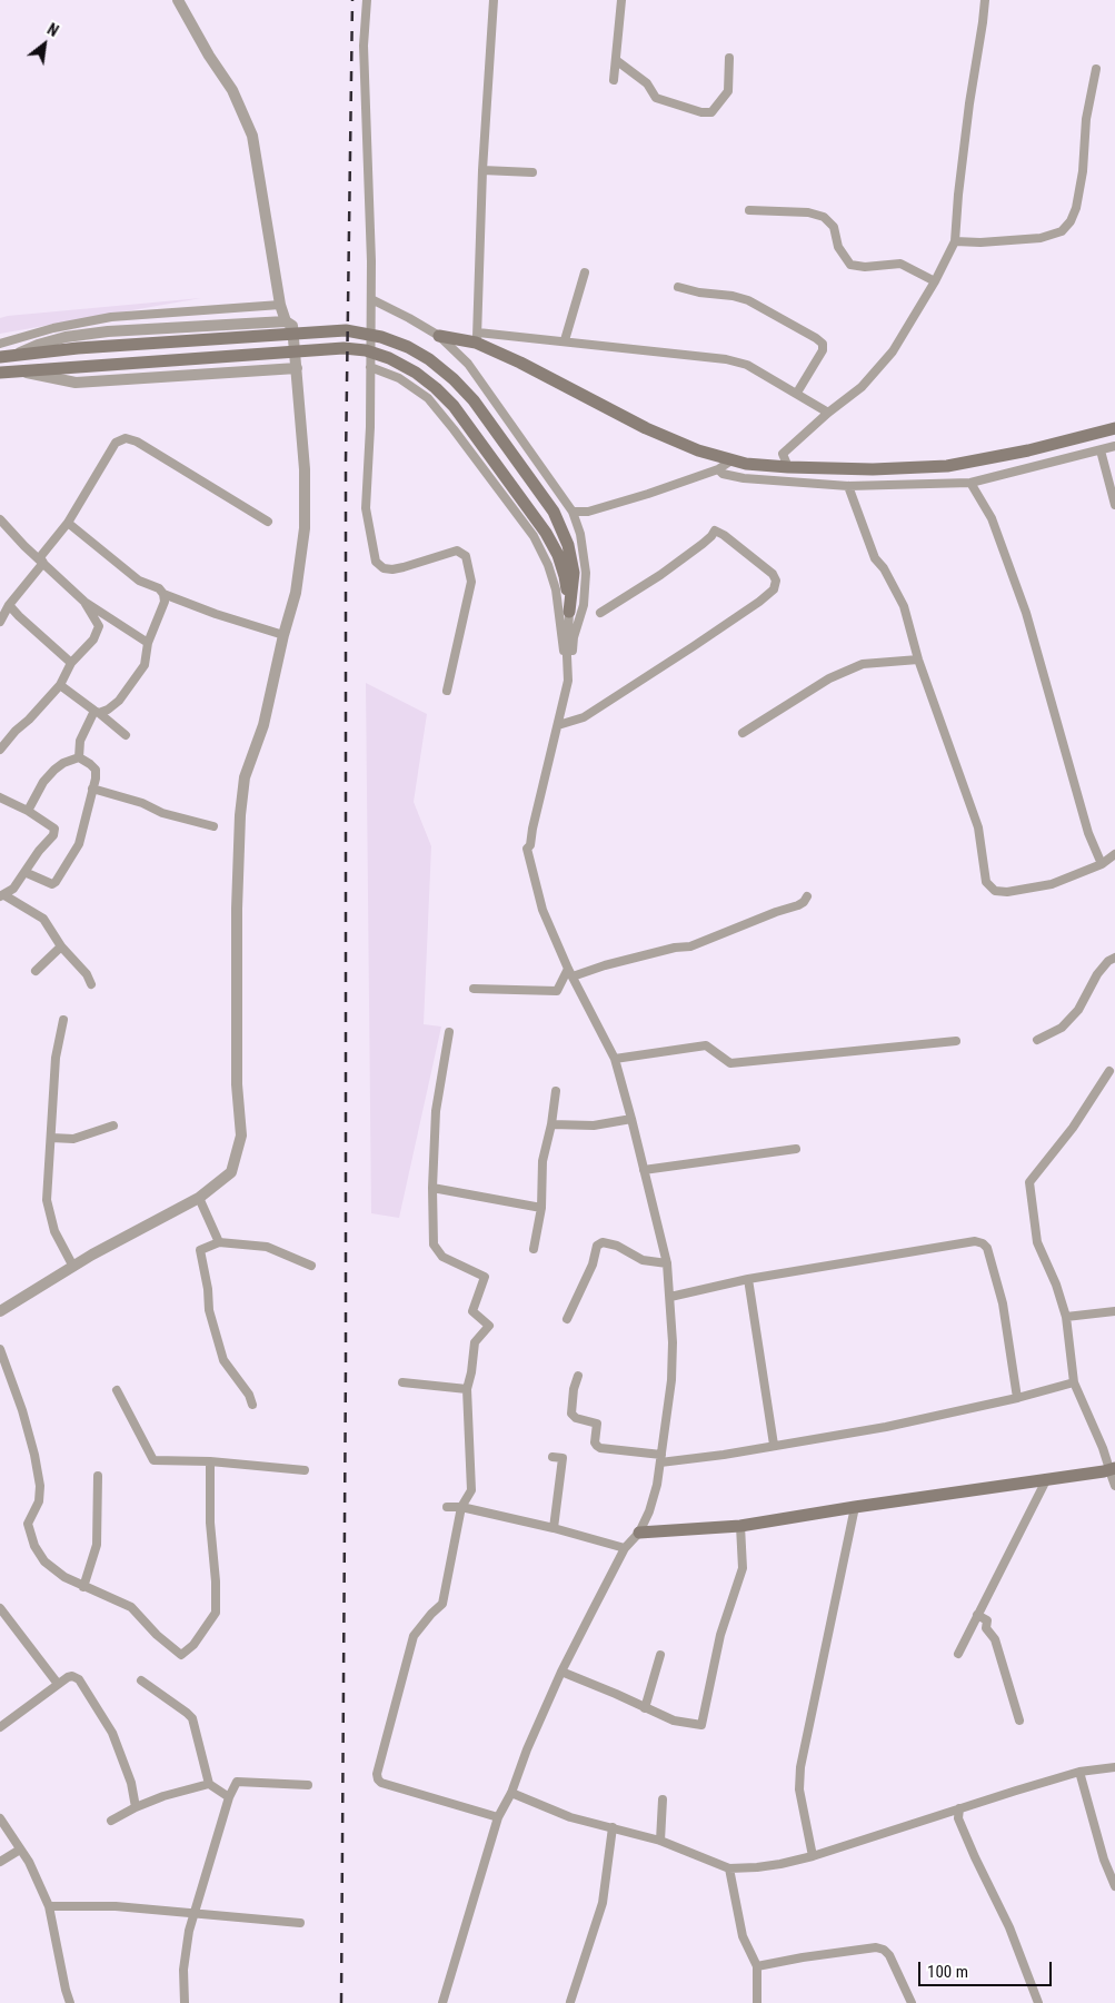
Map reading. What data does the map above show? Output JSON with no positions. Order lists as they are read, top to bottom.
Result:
{
  "scale_bar": "100 m",
  "north": "top right"
}
